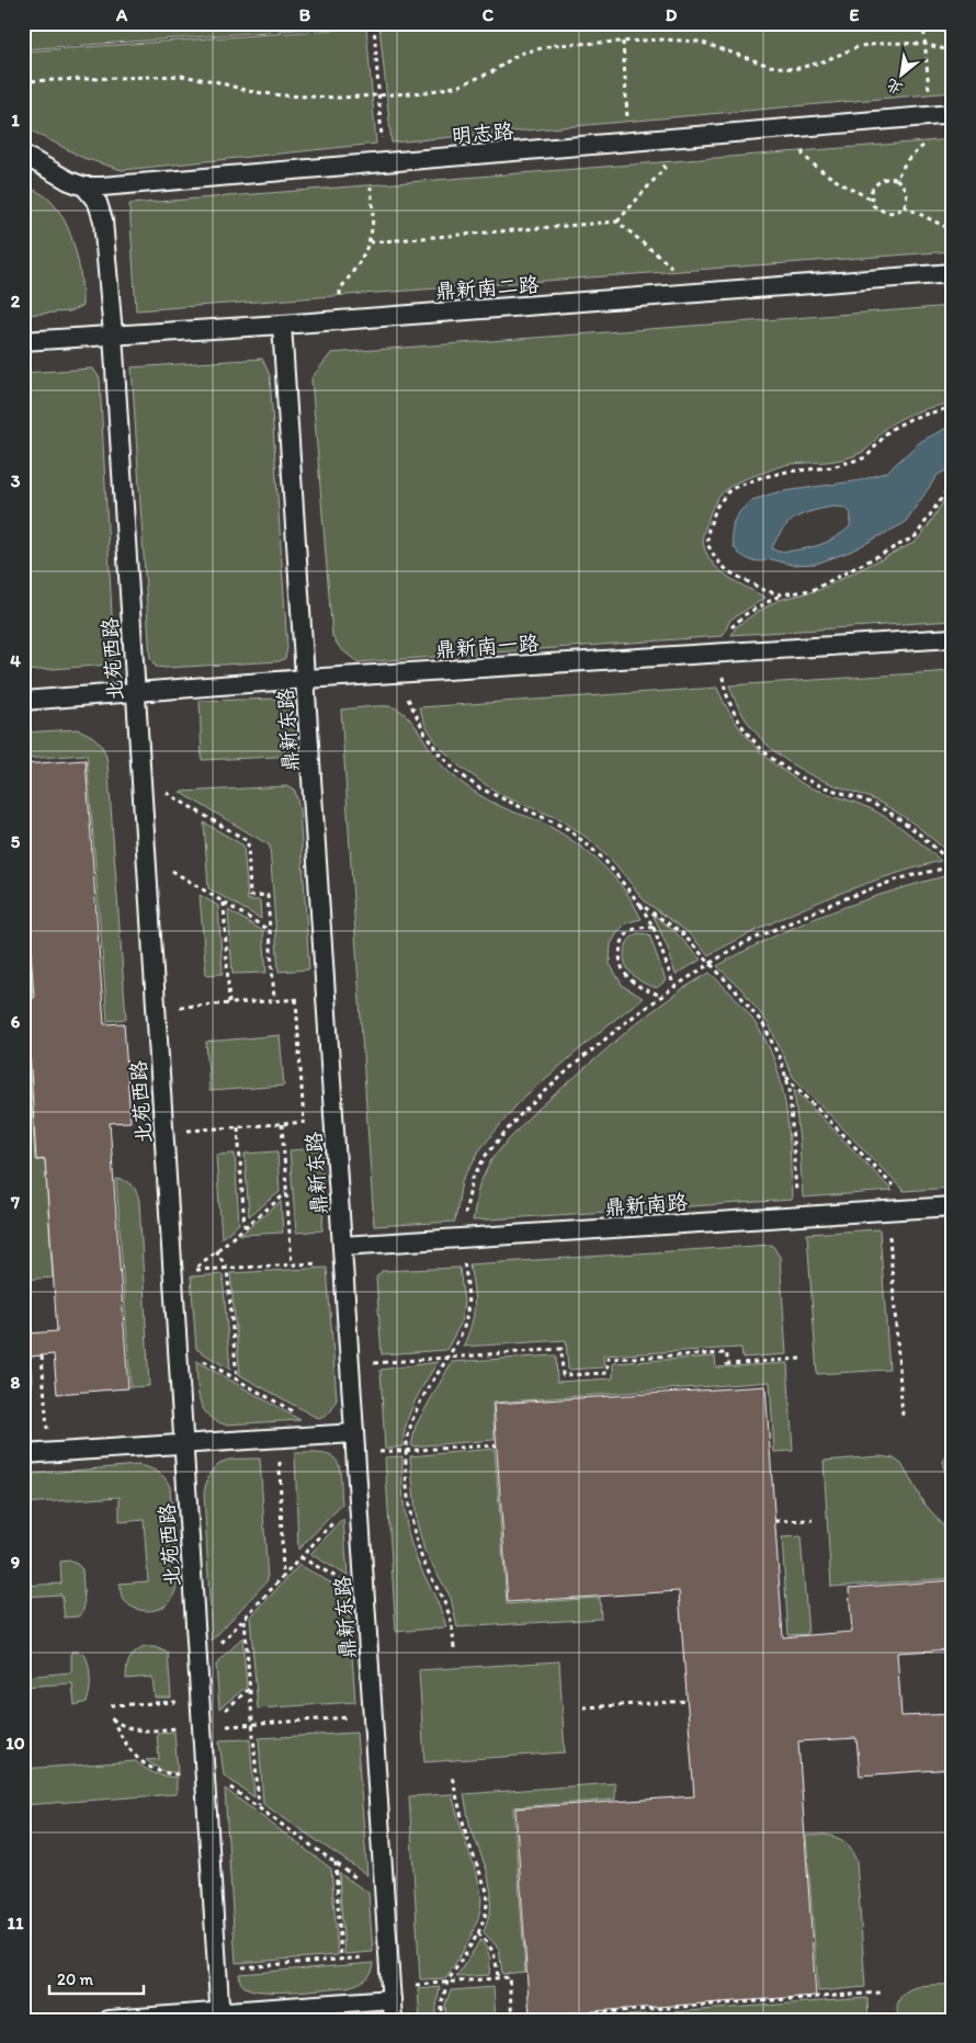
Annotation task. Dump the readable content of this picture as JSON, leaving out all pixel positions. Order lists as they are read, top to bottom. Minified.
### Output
{"streets":{"lane":["明志路","鼎新南二路","鼎新南一路","北苑西路","鼎新东路","鼎新南路"]},"crossings":[["明志路","北苑西路"],["鼎新南二路","北苑西路"],["鼎新南二路","鼎新东路"],["鼎新南一路","北苑西路"],["鼎新南一路","鼎新东路"],["鼎新东路","鼎新南路"]],"scale_bar":"20 m","north":"bottom left","grid":{"columns":["A","B","C","D","E"],"rows":["1","2","3","4","5","6","7","8","9","10","11"]}}
